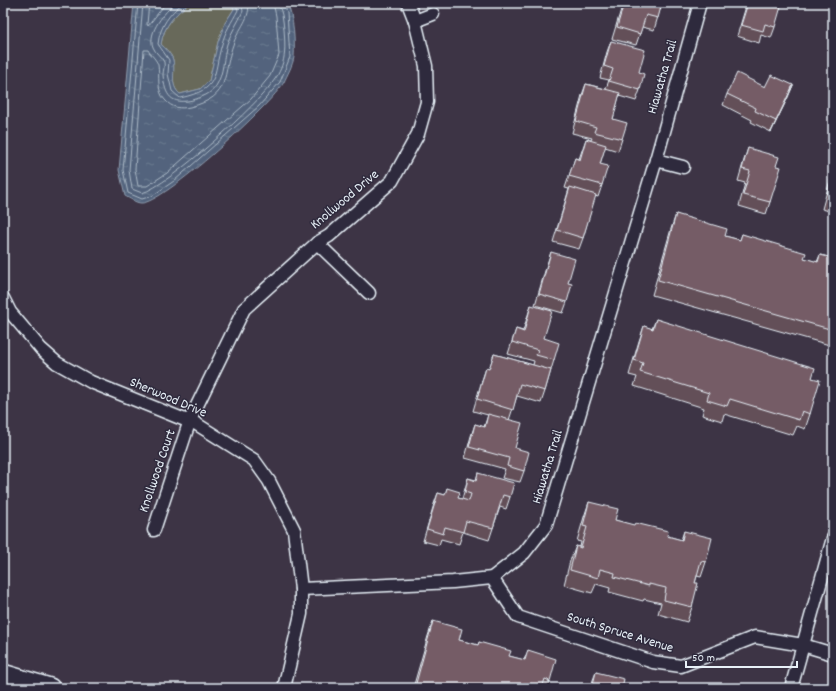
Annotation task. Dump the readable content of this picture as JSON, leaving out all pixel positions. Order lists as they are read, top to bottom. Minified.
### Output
{"streets":{"street":["Hiawatha Trail","Knollwood Drive","Sherwood Drive","Knollwood Court","South Spruce Avenue"]},"crossings":[["Hiawatha Trail","South Spruce Avenue"],["Knollwood Drive","Sherwood Drive"],["Knollwood Drive","Knollwood Court"],["Sherwood Drive","Knollwood Court"]],"scale_bar":"50 m"}
